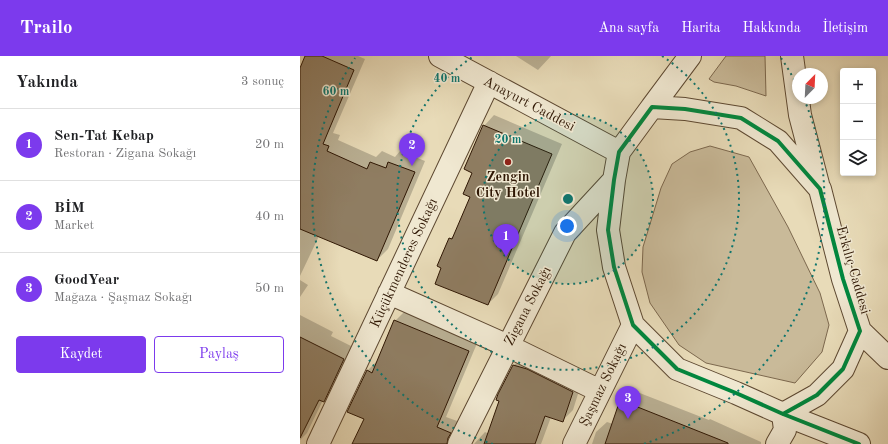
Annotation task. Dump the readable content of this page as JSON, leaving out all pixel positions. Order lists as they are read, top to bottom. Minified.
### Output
{"streets":{"street":["Anayurt Caddesi","Küçükmenderes Sokağı","Erkılıç Caddesi","Zigana Sokağı","Şaşmaz Sokağı"]},"crossings":[["Anayurt Caddesi","Küçükmenderes Sokağı"]],"places":["Zengin City Hotel"],"north":"top right","page":{"header":"Trailo","nav":["Ana sayfa","Harita","Hakkında","İletişim"],"heading":["Yakında","3 sonuç"],"map_buttons":["+","−"],"list":[{"mark":"1","name":"Sen-Tat Kebap","note":"Restoran · Zigana Sokağı","value":"20 m"},{"mark":"2","name":"BİM","note":"Market","value":"40 m"},{"mark":"3","name":"GoodYear","note":"Mağaza · Şaşmaz Sokağı","value":"50 m"}],"pins":["2","1","3"],"buttons":["Kaydet","Paylaş"]},"rings":["40 m","60 m","20 m"]}
